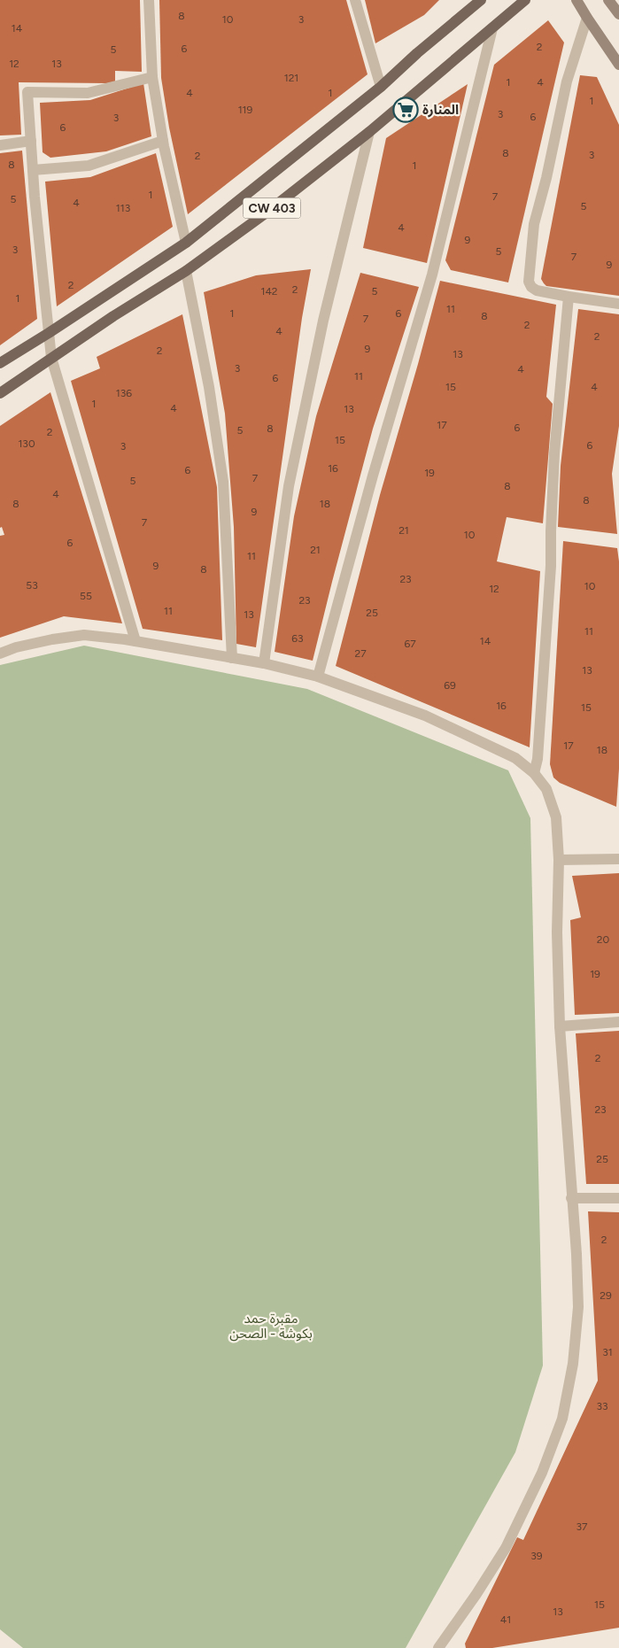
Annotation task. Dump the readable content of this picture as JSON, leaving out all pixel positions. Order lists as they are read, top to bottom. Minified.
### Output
{"streets":{"main road":["CW 403"]},"parks":["مقبرة حمد بكوشة - الصحن"],"places":{"supermarket":["المنارة"]},"house_numbers":["8","10","3","14","2","6","5","12","13","121","1","4","4","1","1","119","3","6","3","6","8","3","2","8","1","1","7","5","4","5","113","4","9","3","5","7","9","2","2","142","5","1","11","1","6","8","7","2","4","2","9","2","13","3","4","11","6","15","4","136","1","4","13","17","6","8","5","2","15","130","6","3","16","6","19","7","5","8","4","8","8","18","9","7","21","10","6","21","11","9","8","23","53","10","12","55","23","11","25","13","11","63","14","67","27","13","69","16","15","17","18","20","19","2","23","25","2","29","31","33","37","39","15","13","41"]}
